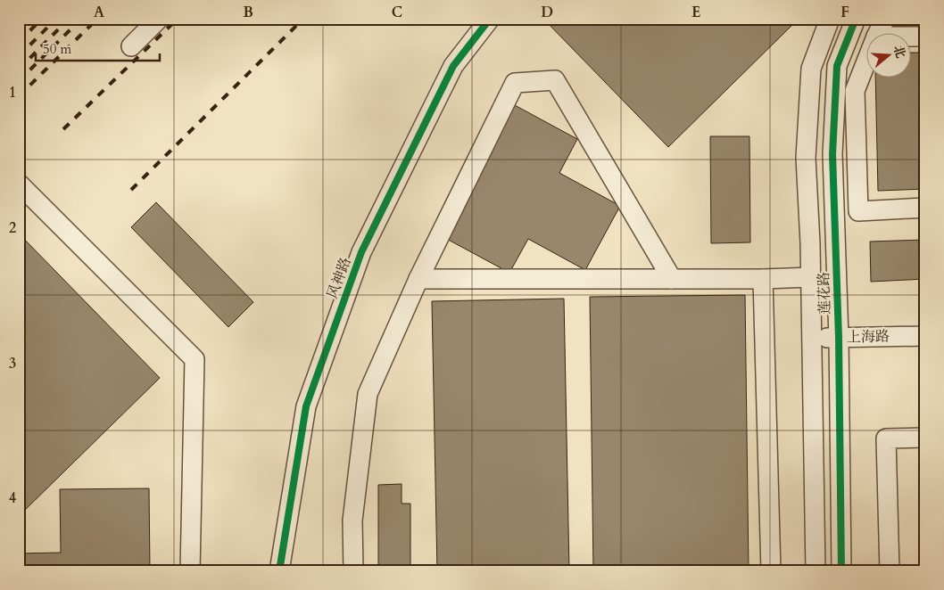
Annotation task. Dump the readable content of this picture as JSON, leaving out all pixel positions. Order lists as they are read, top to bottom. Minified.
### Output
{"streets":{"street":["风神路","莲花路","上海路"]},"crossings":[["莲花路","上海路"]],"scale_bar":"50 m","north":"right","grid":{"columns":["A","B","C","D","E","F"],"rows":["1","2","3","4"]}}
